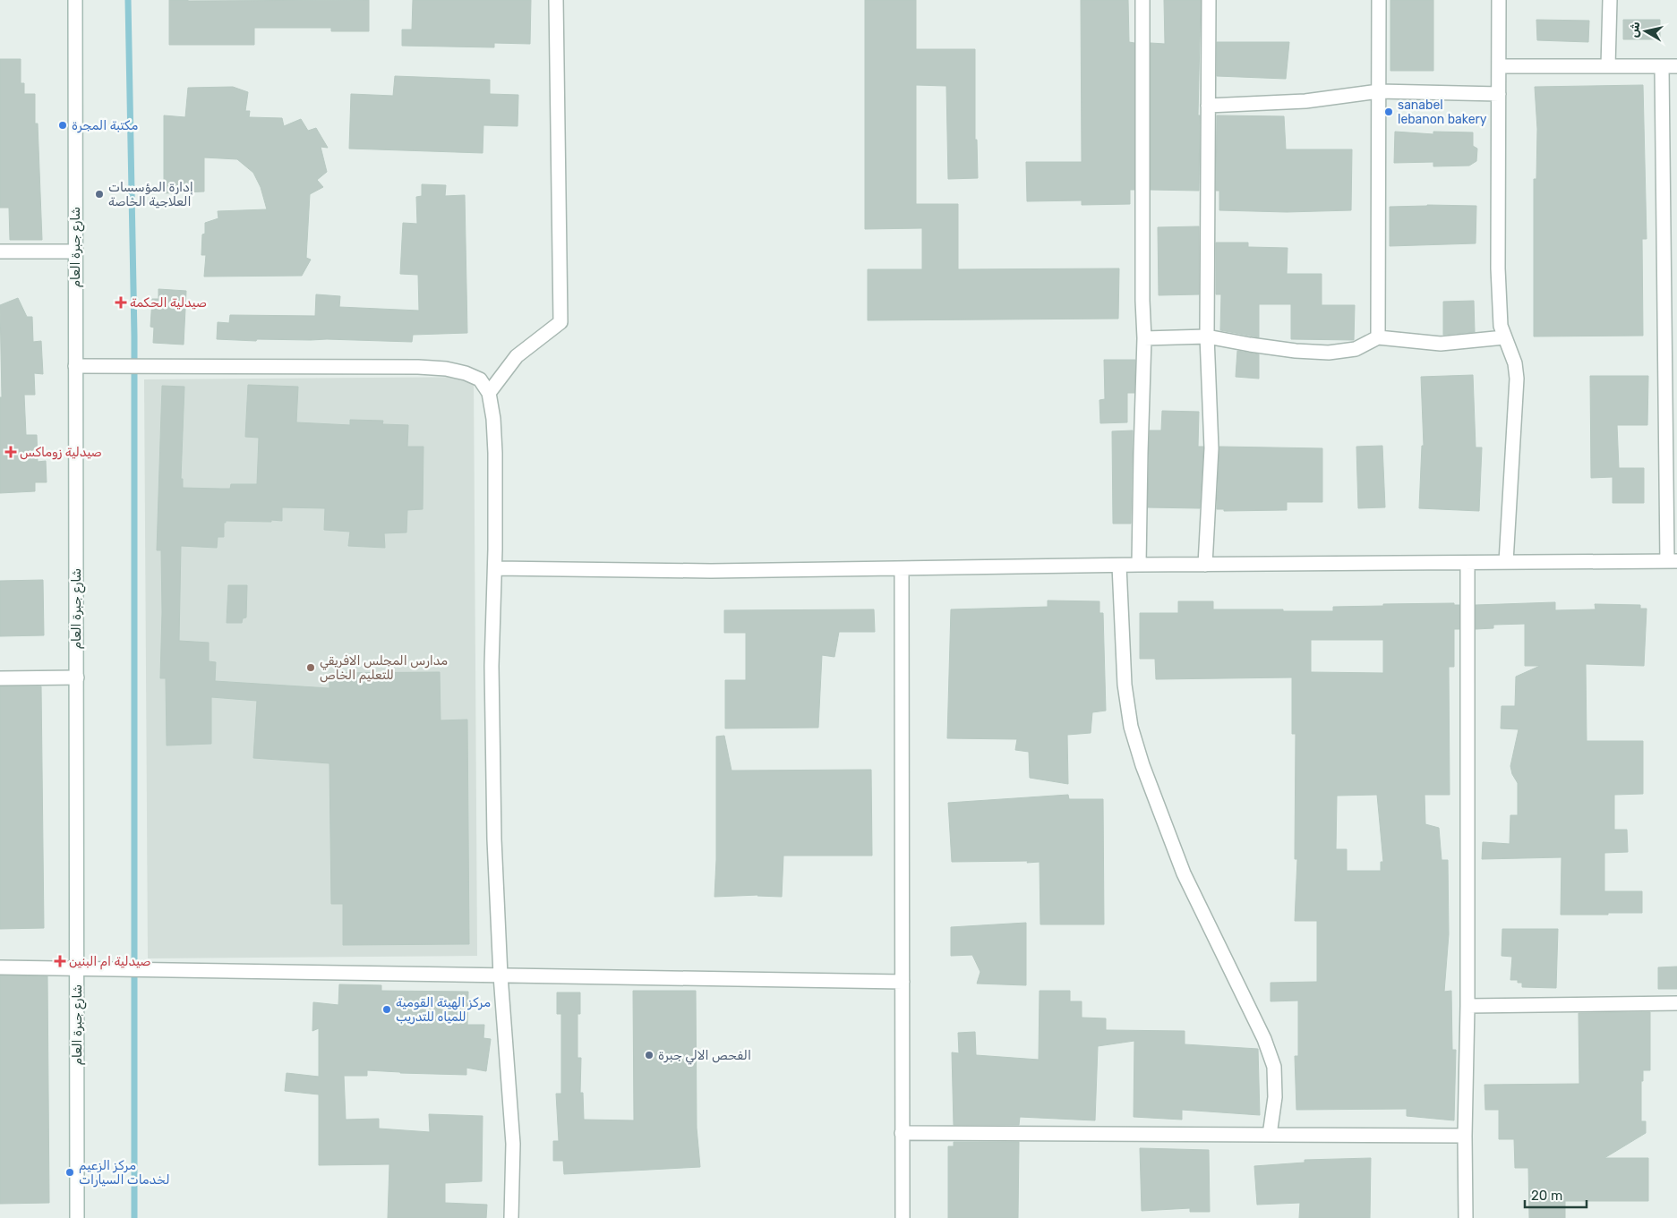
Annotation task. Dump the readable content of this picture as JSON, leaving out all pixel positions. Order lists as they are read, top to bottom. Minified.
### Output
{"streets":{"street":["شارع جبرة العام"]},"places":{"other":["sanabel lebanon bakery","مكتبة المجرة","إدارة المؤسسات العلاجية الخاصة","مدارس المجلس الافريقي للتعليم الخاص","مركز الهيئة القومية للمياه للتدريب","الفحص الالي جبرة","مركز الزعيم لخدمات السيارات"],"health":["صيدلية الحكمة","صيدلية زوماكس","صيدلية ام البنين"]},"scale_bar":"20 m","north":"left"}
